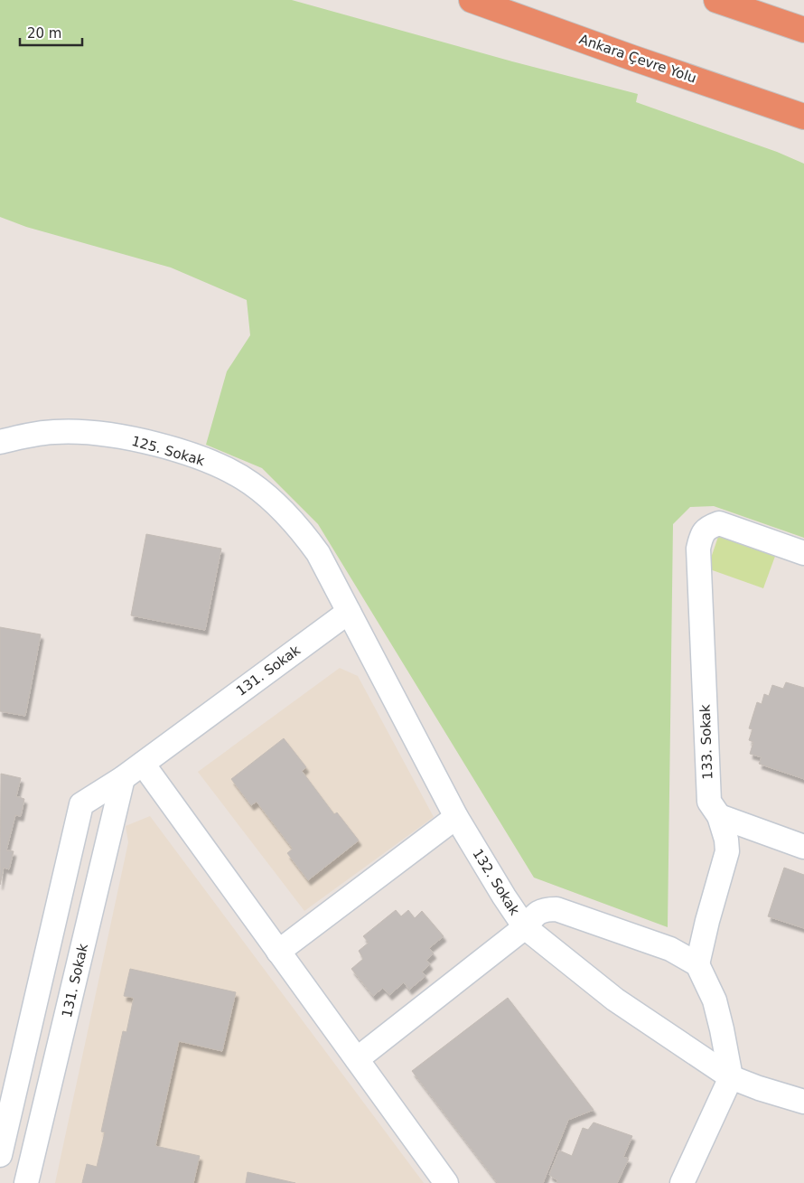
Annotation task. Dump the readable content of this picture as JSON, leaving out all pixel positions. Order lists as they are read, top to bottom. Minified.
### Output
{"streets":{"highway":["Ankara Çevre Yolu"],"street":["125. Sokak","131. Sokak","133. Sokak","132. Sokak"]},"crossings":[["125. Sokak","131. Sokak"],["125. Sokak","132. Sokak"],["131. Sokak","132. Sokak"]],"scale_bar":"20 m"}
